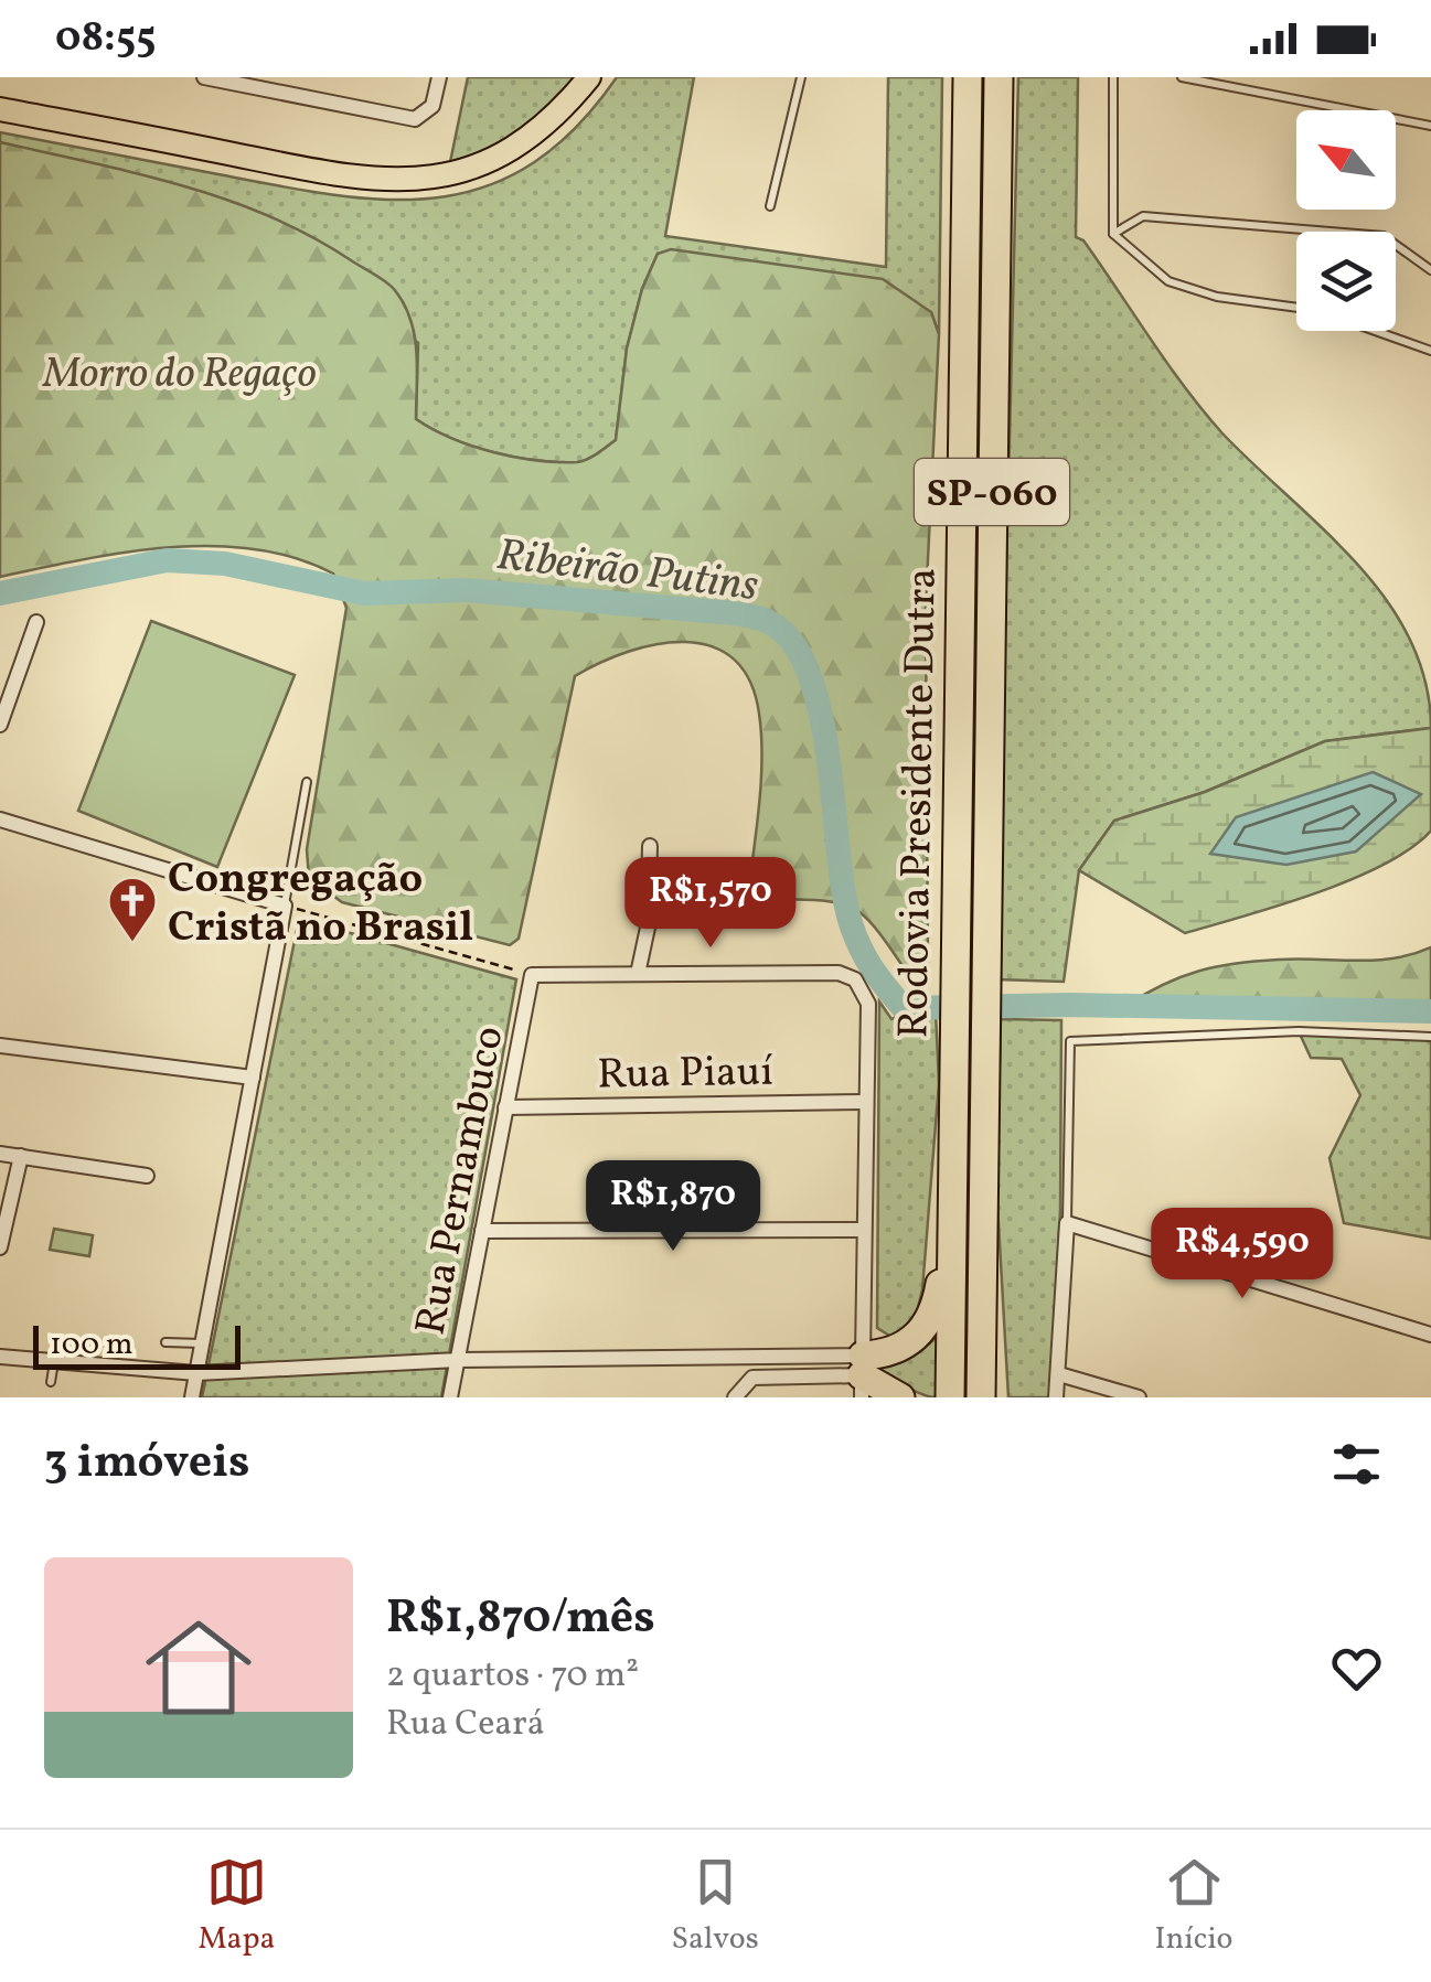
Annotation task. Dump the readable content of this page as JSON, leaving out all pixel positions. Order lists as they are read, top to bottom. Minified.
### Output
{"streets":{"highway":["SP-060","Rodovia Presidente Dutra"],"street":["Rua Piauí","Rua Pernambuco"]},"crossings":[["Rua Piauí","Rua Pernambuco"]],"water":["Ribeirão Putins"],"parks":["Morro do Regaço"],"places":{"church":["Congregação Cristã no Brasil"]},"scale_bar":"100 m","north":"top left","page":{"status":"08:55","price":["R$1,570","R$1,870","R$4,590"],"scale":"100 m","heading":"3 imóveis","list":[{"name":"R$1,870/mês","note":"2 quartos · 70 m² · Rua Ceará"}],"tabs":["Mapa","Salvos","Início"]}}
